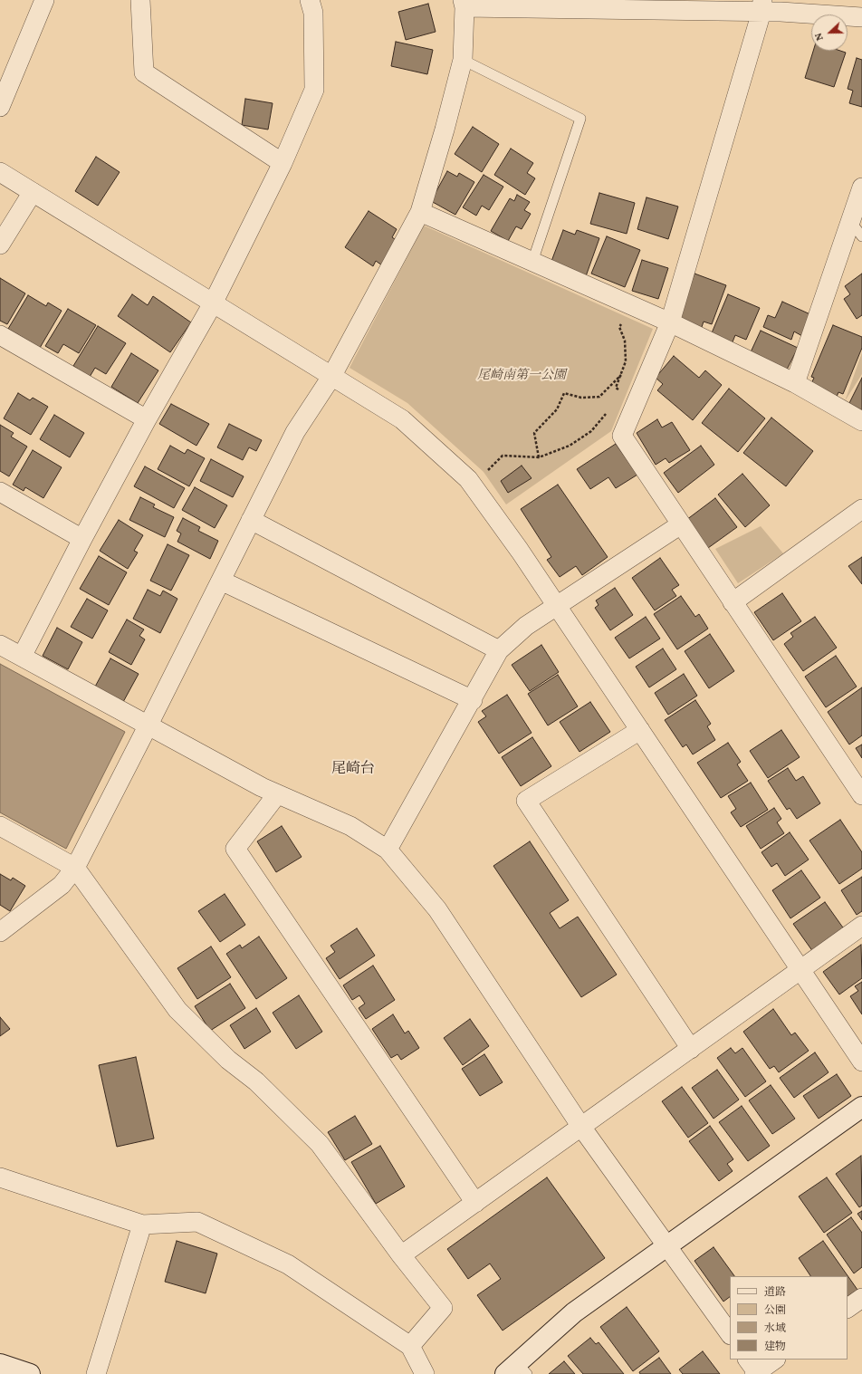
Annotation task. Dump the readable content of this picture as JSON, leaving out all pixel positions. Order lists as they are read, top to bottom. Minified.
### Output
{"districts":["尾崎台"],"parks":["尾崎南第一公園"],"legend":["道路","公園","水域","建物"],"north":"left"}
